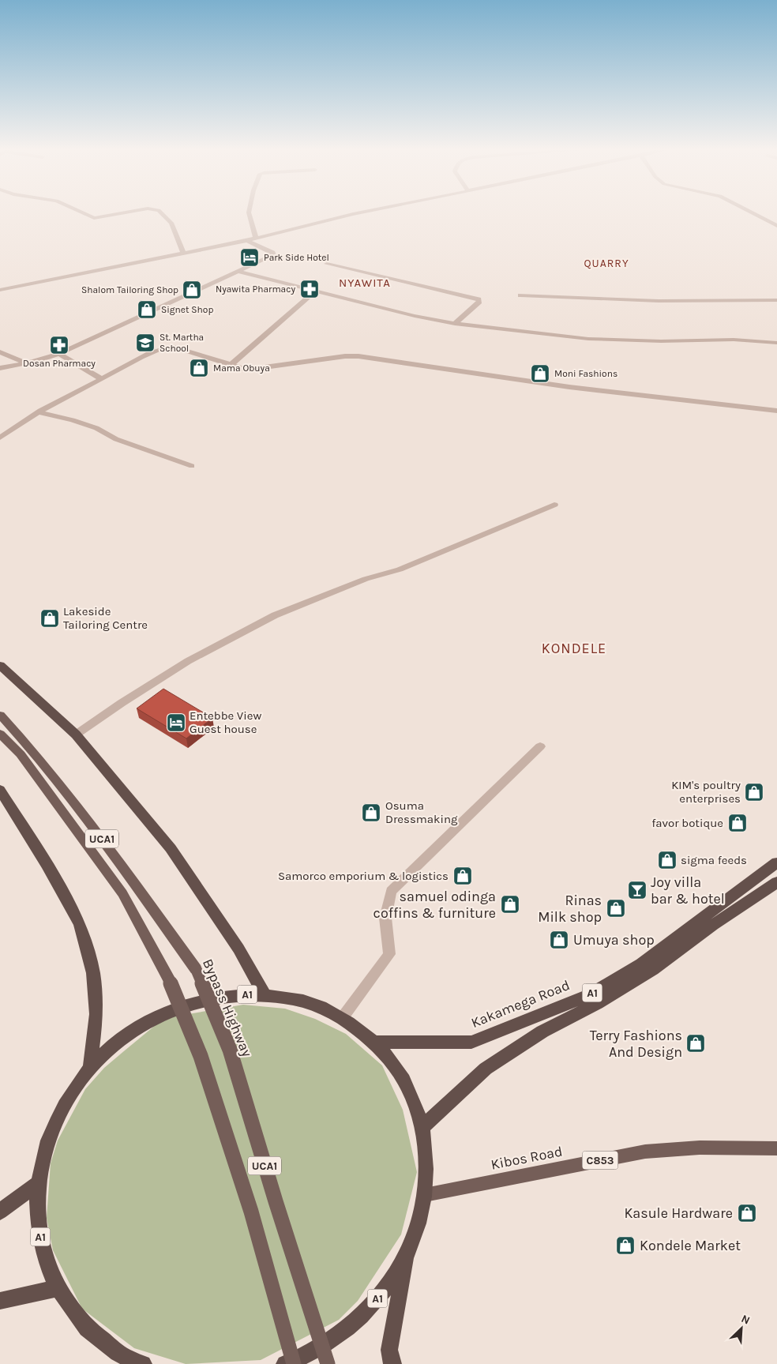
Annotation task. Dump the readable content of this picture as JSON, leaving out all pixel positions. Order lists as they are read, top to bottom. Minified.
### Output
{"streets":{"highway":["A1","Kakamega Road"],"main road":["UCA1","Bypass Highway","Kibos Road","C853"]},"crossings":[["A1","Kakamega Road"],["A1","Kibos Road"]],"districts":["QUARRY","NYAWITA","KONDELE"],"places":{"hotel":["Park Side Hotel","Entebbe View Guest house"],"pharmacy":["Nyawita Pharmacy","Dosan Pharmacy"],"shop":["Shalom Tailoring Shop","Signet Shop","Mama Obuya","Moni Fashions","Lakeside Tailoring Centre","KIM's poultry enterprises","Osuma Dressmaking","favor botique","sigma feeds","Samorco emporium & logistics","samuel odinga coffins & furniture","Rinas Milk shop","Umuya shop","Terry Fashions And Design","Kasule Hardware","Kondele Market"],"school or university":["St. Martha School"],"bar":["Joy villa bar & hotel"]},"north":"top right"}
